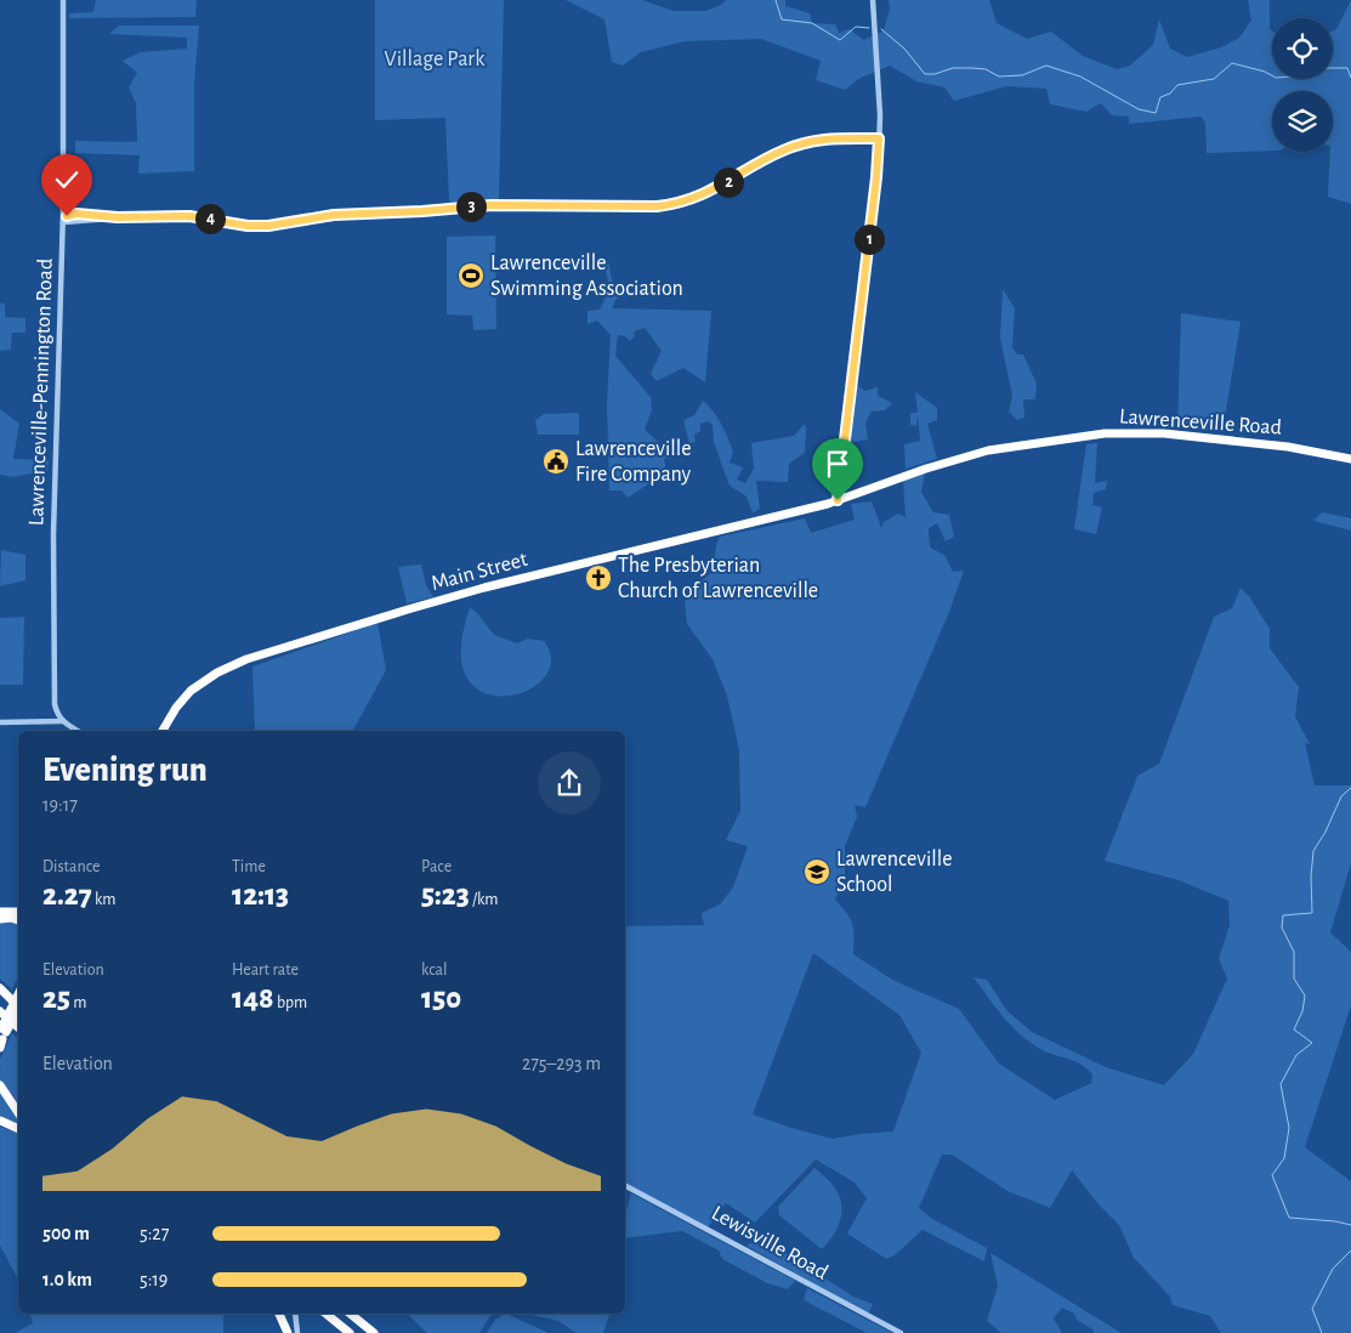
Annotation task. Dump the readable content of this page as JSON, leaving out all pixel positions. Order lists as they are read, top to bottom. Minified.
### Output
{"streets":{"highway":["Lawrenceville Road","Main Street"],"street":["Lawrenceville-Pennington Road","Lewisville Road"]},"crossings":[["Lawrenceville Road","Main Street"]],"parks":["Village Park"],"places":{"sports":["Lawrenceville Swimming Association"],"public building":["Lawrenceville Fire Company"],"church":["The Presbyterian Church of Lawrenceville"],"school or university":["Lawrenceville School"]},"page":{"pins":["2","3","4","1"],"heading":["Evening run","19:17"],"stats":[["Distance","2.27 km"],["Time","12:13"],["Pace","5:23 /km"],["Elevation","25 m"],["Heart rate","148 bpm"],["kcal","150"]],"chart":["Elevation","275–293 m"],"list":[{"name":"500 m","note":"5:27"},{"name":"1.0 km","note":"5:19"}]}}
